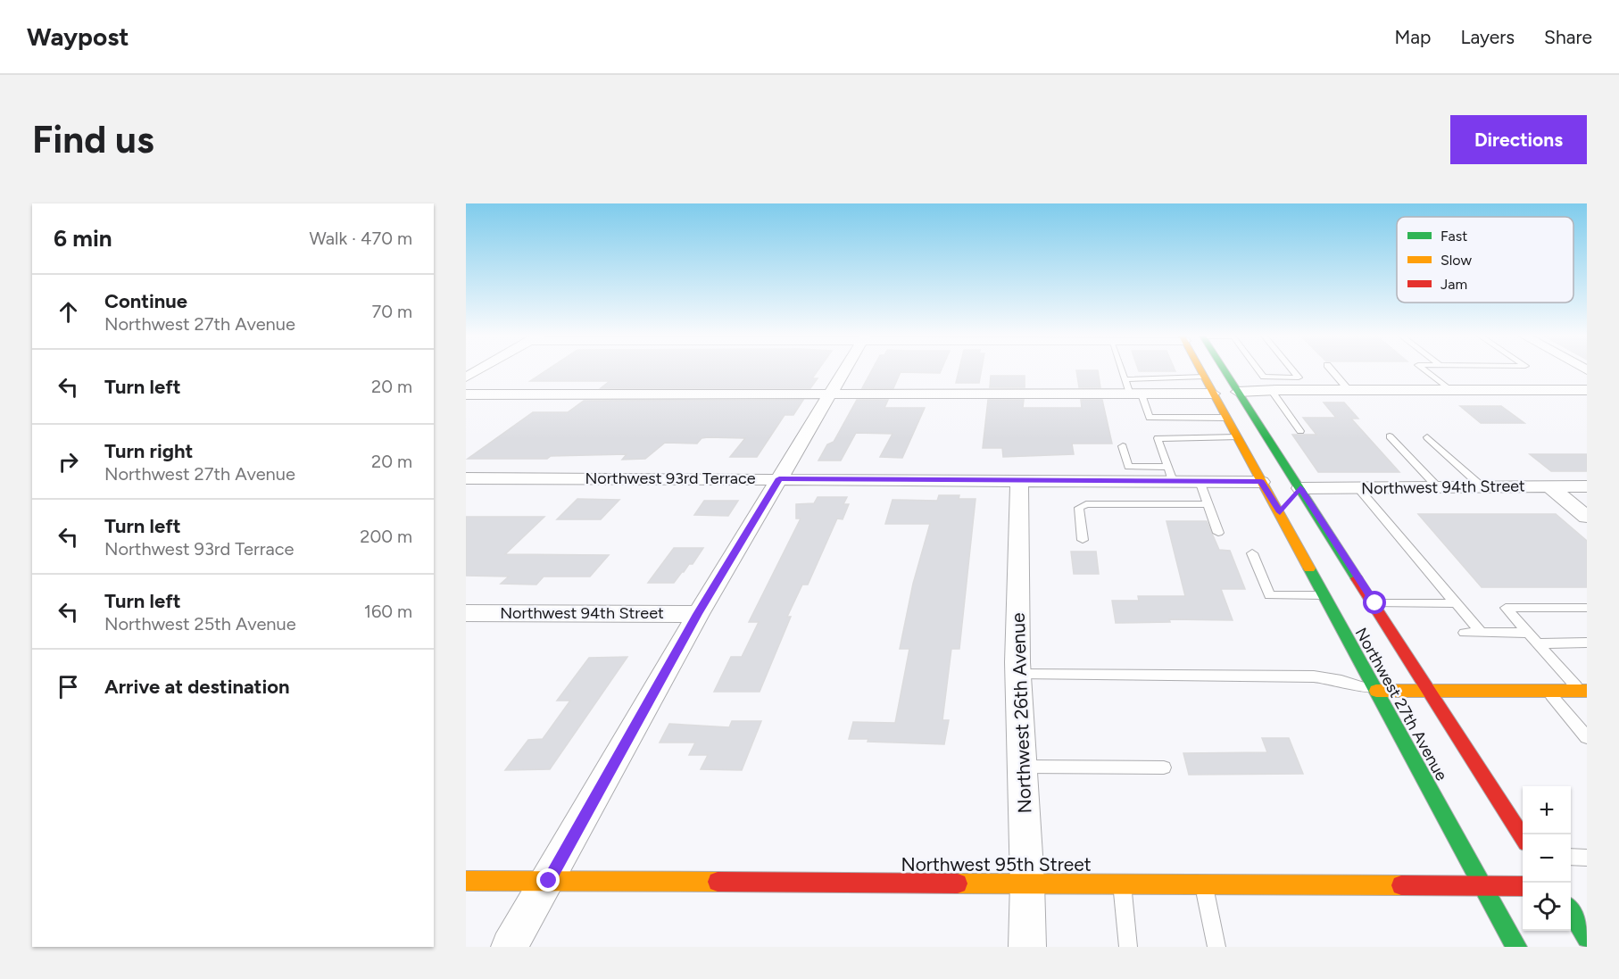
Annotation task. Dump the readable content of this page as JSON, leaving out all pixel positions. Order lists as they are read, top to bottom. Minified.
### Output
{"streets":{"main road":["Northwest 27th Avenue","Northwest 95th Street"],"street":["Northwest 93rd Terrace","Northwest 94th Street","Northwest 26th Avenue"]},"crossings":[["Northwest 93rd Terrace","Northwest 27th Avenue"],["Northwest 93rd Terrace","Northwest 26th Avenue"],["Northwest 94th Street","Northwest 27th Avenue"],["Northwest 27th Avenue","Northwest 95th Street"],["Northwest 26th Avenue","Northwest 95th Street"]],"legend":["Fast","Slow","Jam"],"page":{"header":"Waypost","nav":["Map","Layers","Share"],"buttons":"Directions","title":"Find us","heading":["6 min","Walk · 470 m"],"list":[["Continue","Northwest 27th Avenue","70 m"],["Turn left","20 m"],["Turn right","Northwest 27th Avenue","20 m"],["Turn left","Northwest 93rd Terrace","200 m"],["Turn left","Northwest 25th Avenue","160 m"],"Arrive at destination"],"map_buttons":["+","−"]}}
